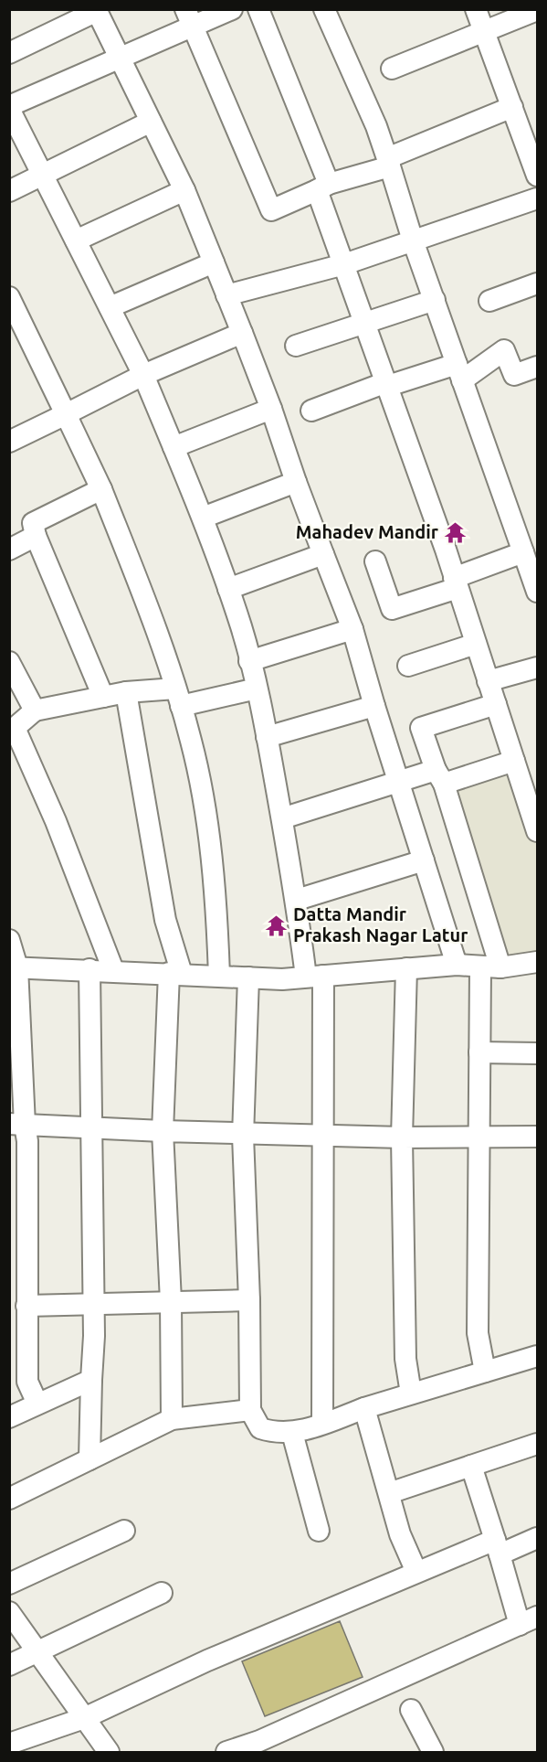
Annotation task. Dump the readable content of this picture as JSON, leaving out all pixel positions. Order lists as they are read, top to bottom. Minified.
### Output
{"places":{"temple":["Mahadev Mandir","Datta Mandir Prakash Nagar Latur"]}}
